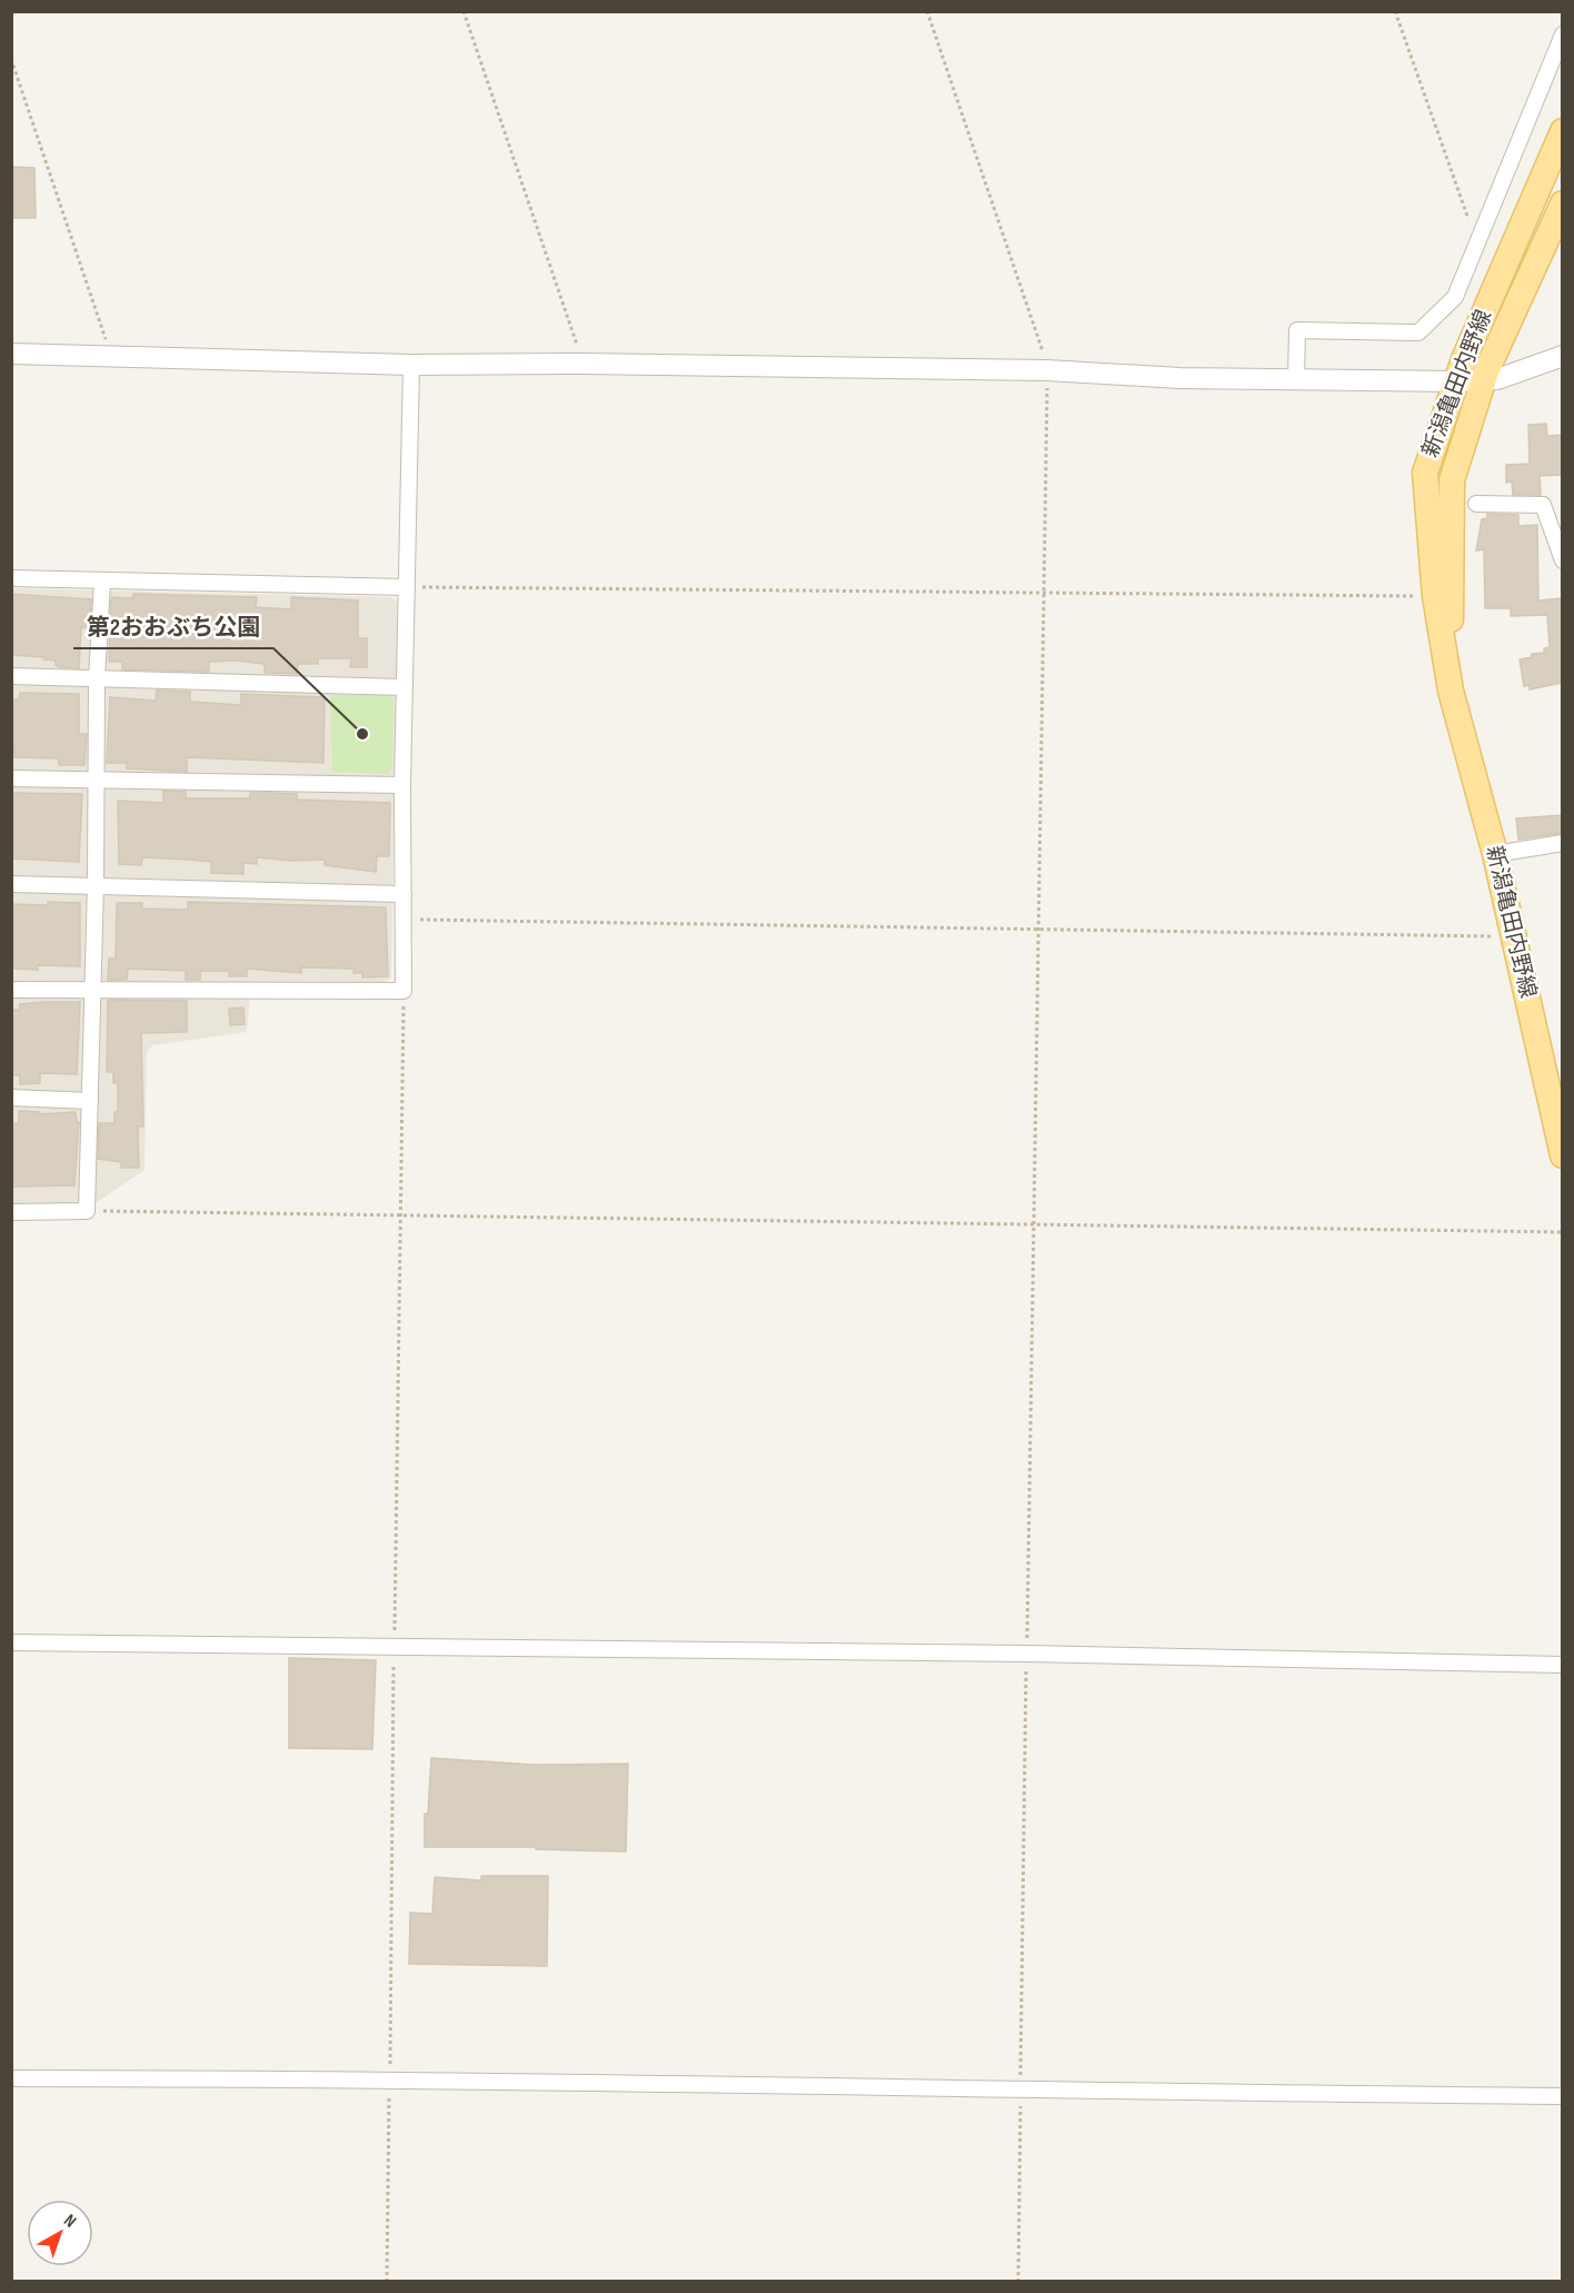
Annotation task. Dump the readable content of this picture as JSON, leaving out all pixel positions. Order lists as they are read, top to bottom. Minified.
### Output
{"streets":{"main road":["新潟亀田内野線"]},"places":["第2おおぶち公園"],"north":"top right"}
